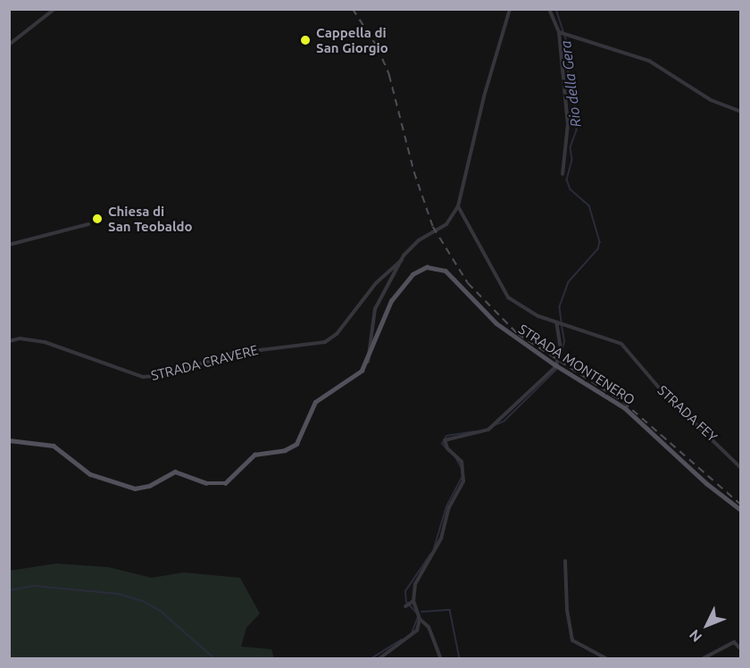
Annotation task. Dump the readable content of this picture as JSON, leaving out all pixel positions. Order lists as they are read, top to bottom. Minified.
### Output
{"streets":{"main road":["STRADA MONTENERO"],"street":["STRADA CRAVERE","STRADA FEY"]},"crossings":[["STRADA CRAVERE","STRADA MONTENERO"],["STRADA CRAVERE","STRADA FEY"]],"water":["Rio della Gera"],"places":["Cappella di San Giorgio","Chiesa di San Teobaldo"],"north":"bottom left"}
